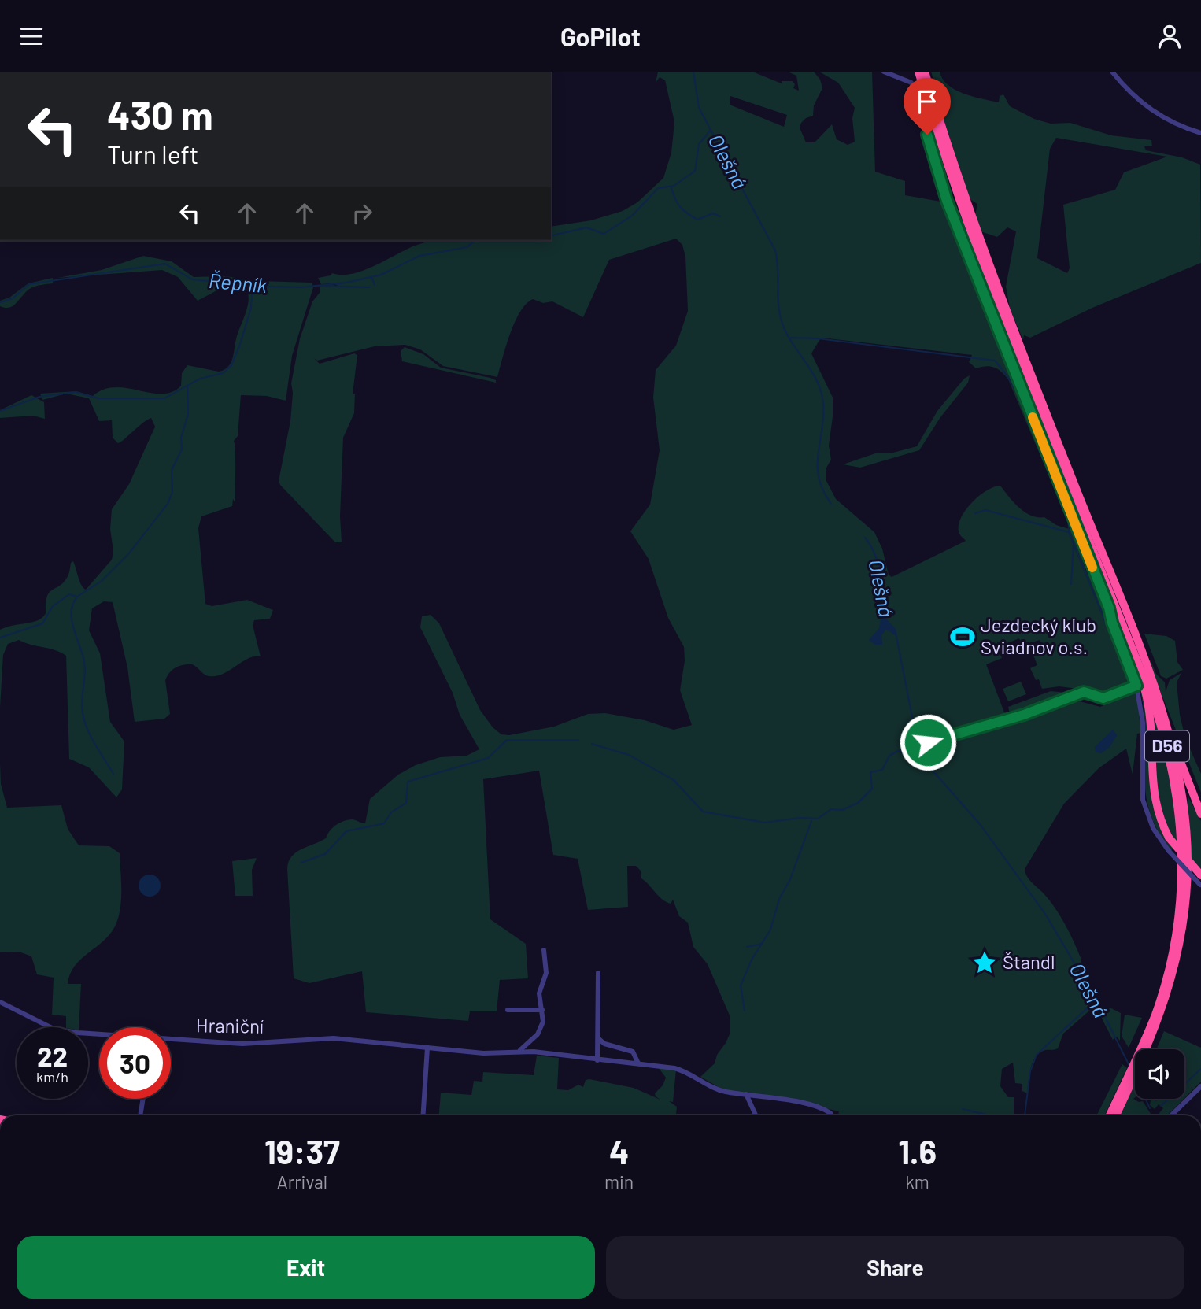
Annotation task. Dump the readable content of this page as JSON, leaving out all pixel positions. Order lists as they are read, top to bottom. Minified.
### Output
{"streets":{"highway":["D56"],"street":["Hraniční"]},"water":["Olešná","Řepník"],"places":{"sports":["Jezdecký klub Sviadnov o.s."],"place":["Štandl"]},"page":{"header":"GoPilot","turn":["430 m","Turn left"],"speed":"22 km/h","limit":"30","eta":["19:37","Arrival","4","min","1.6","km"],"buttons":["Exit","Share"]}}
